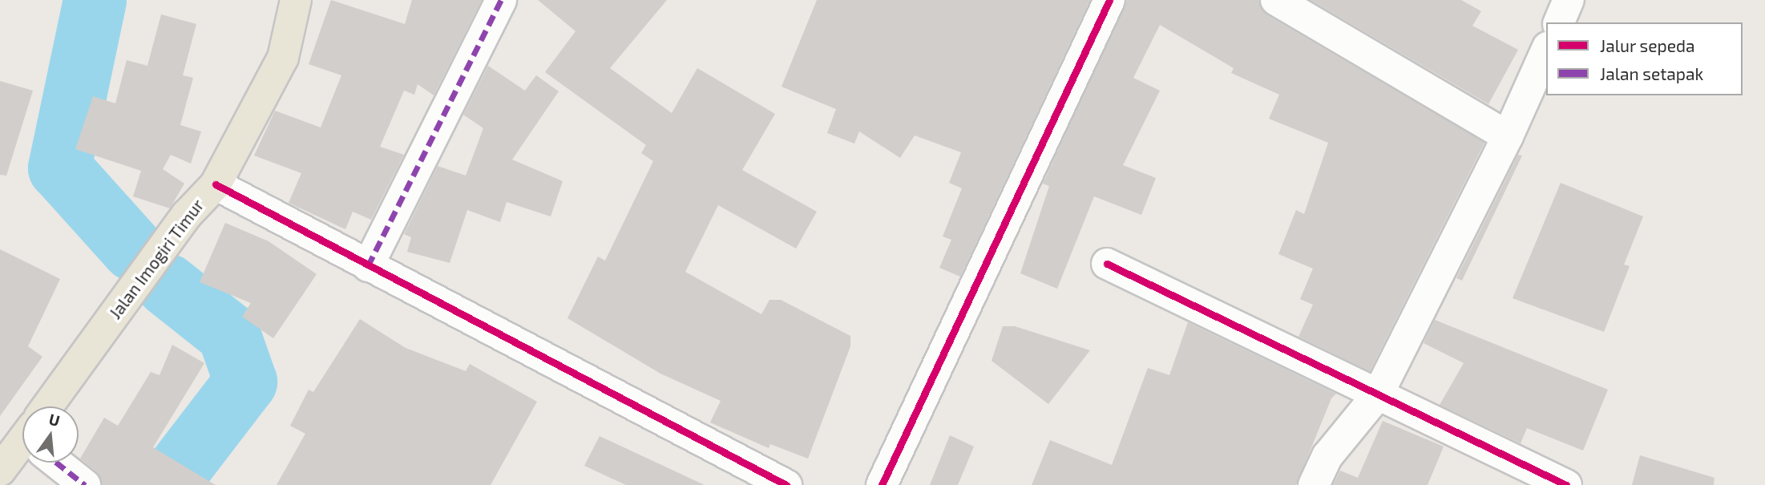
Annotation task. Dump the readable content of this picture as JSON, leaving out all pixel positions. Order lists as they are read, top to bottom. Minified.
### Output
{"streets":{"main road":["Jalan Imogiri Timur"]},"legend":["Jalur sepeda","Jalan setapak"],"north":"top"}
